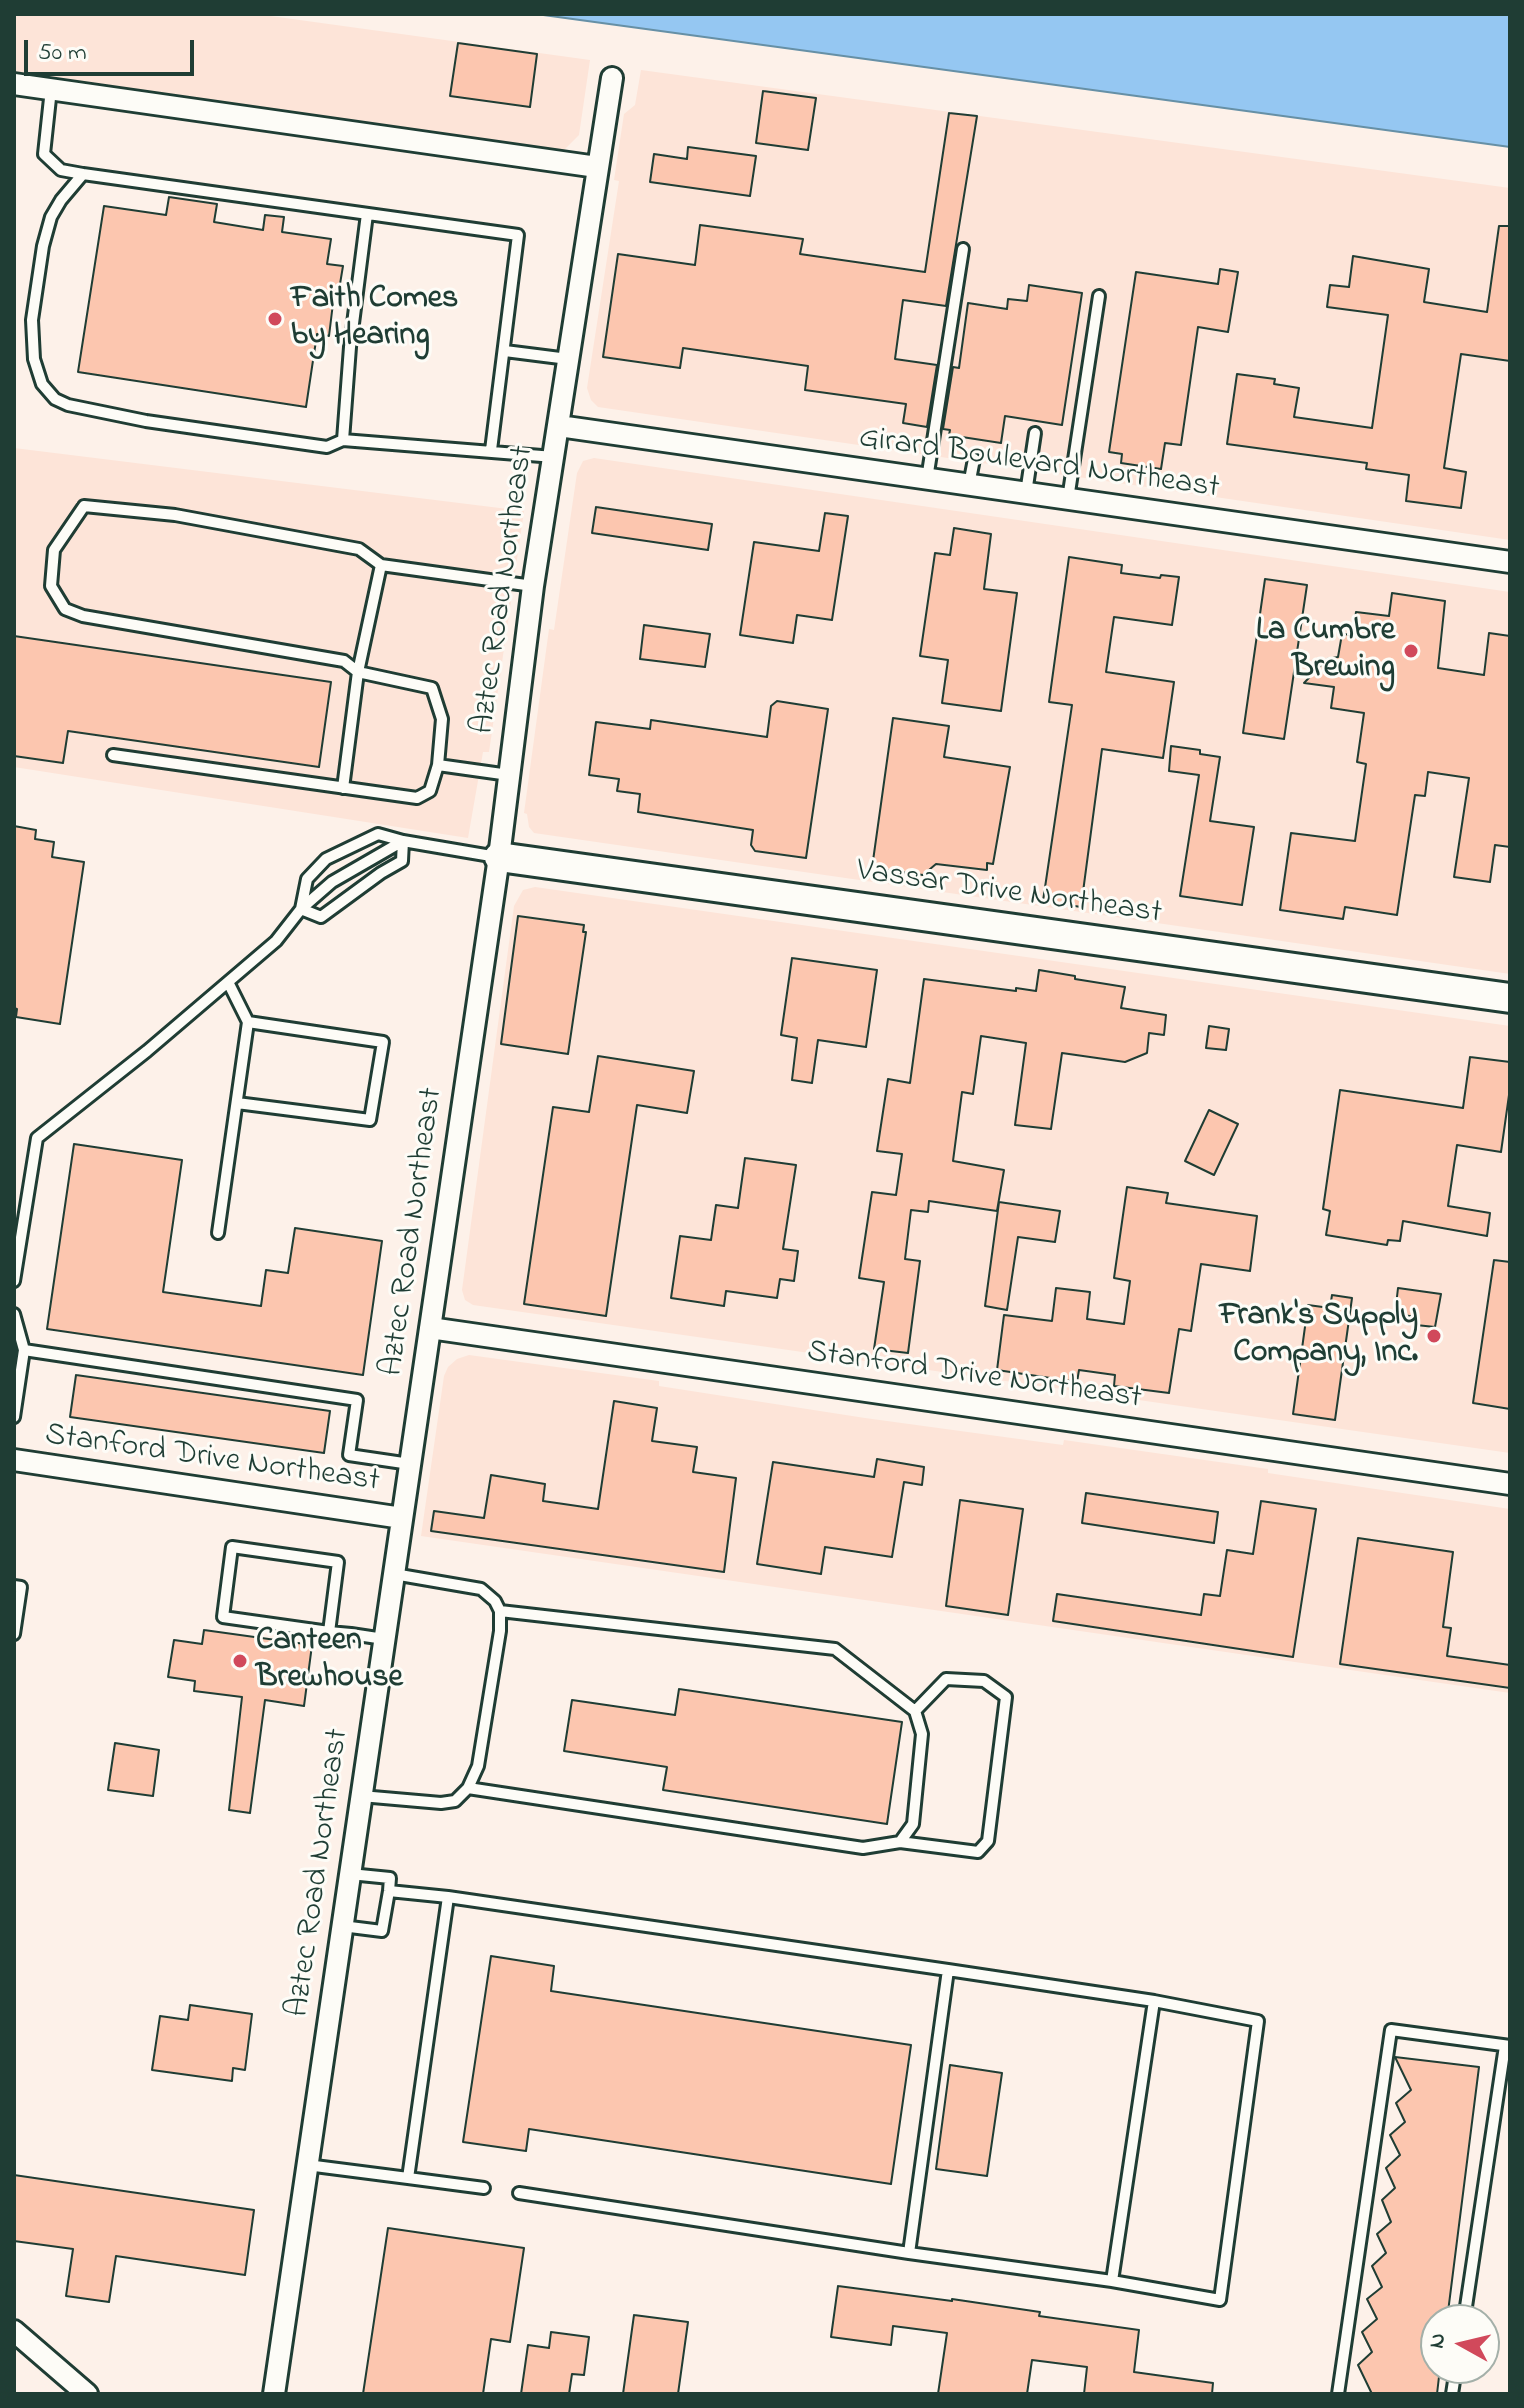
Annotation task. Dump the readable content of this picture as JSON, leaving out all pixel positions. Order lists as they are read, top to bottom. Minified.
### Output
{"streets":{"street":["Girard Boulevard Northeast","Aztec Road Northeast","Vassar Drive Northeast","Stanford Drive Northeast"]},"crossings":[["Girard Boulevard Northeast","Aztec Road Northeast"],["Aztec Road Northeast","Vassar Drive Northeast"],["Aztec Road Northeast","Stanford Drive Northeast"]],"places":["Faith Comes by Hearing","La Cumbre Brewing","Frank's Supply Company, Inc.","Canteen Brewhouse"],"scale_bar":"50 m","north":"left"}
